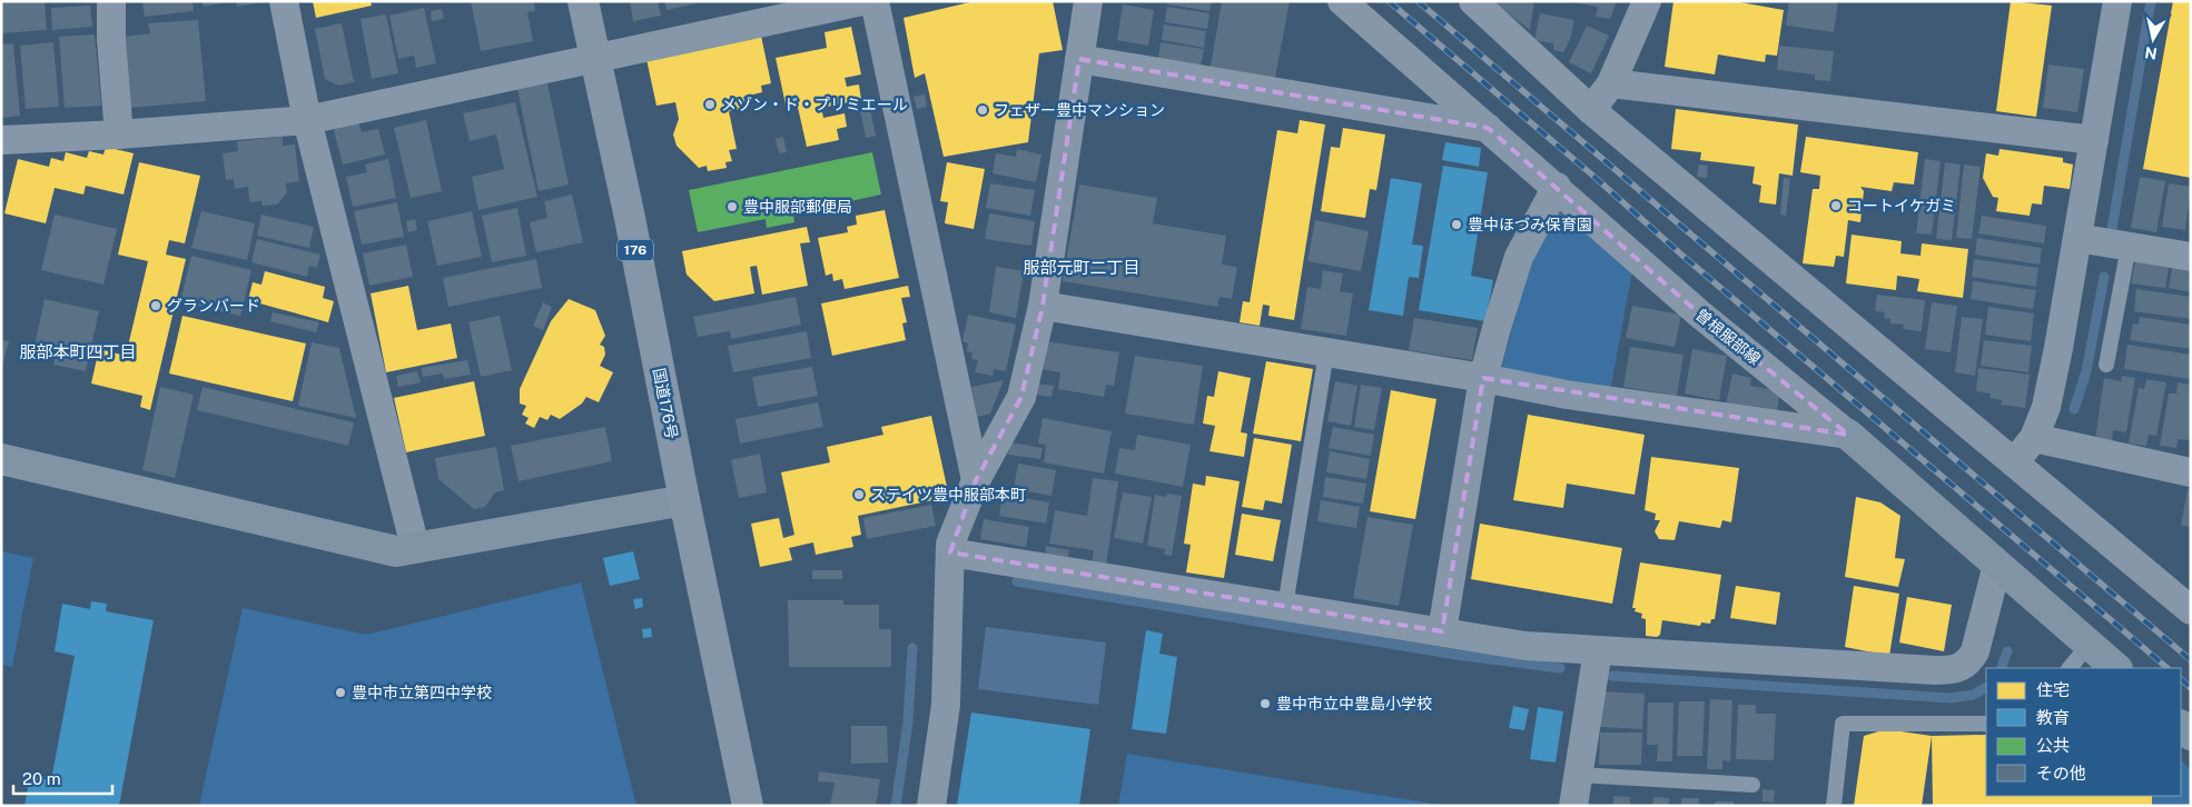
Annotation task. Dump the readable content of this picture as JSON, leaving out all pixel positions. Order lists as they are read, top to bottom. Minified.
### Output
{"streets":{"highway":["176","国道176号"],"street":["曽根服部線"]},"districts":["服部元町二丁目","服部本町四丁目"],"places":["メゾン・ド・プリミエール","フェザー豊中マンション","コートイケガミ","豊中服部郵便局","豊中ほづみ保育園","グランバード","ステイツ豊中服部本町","豊中市立第四中学校","豊中市立中豊島小学校"],"legend":["住宅","教育","公共","その他"],"scale_bar":"20 m","north":"bottom"}
